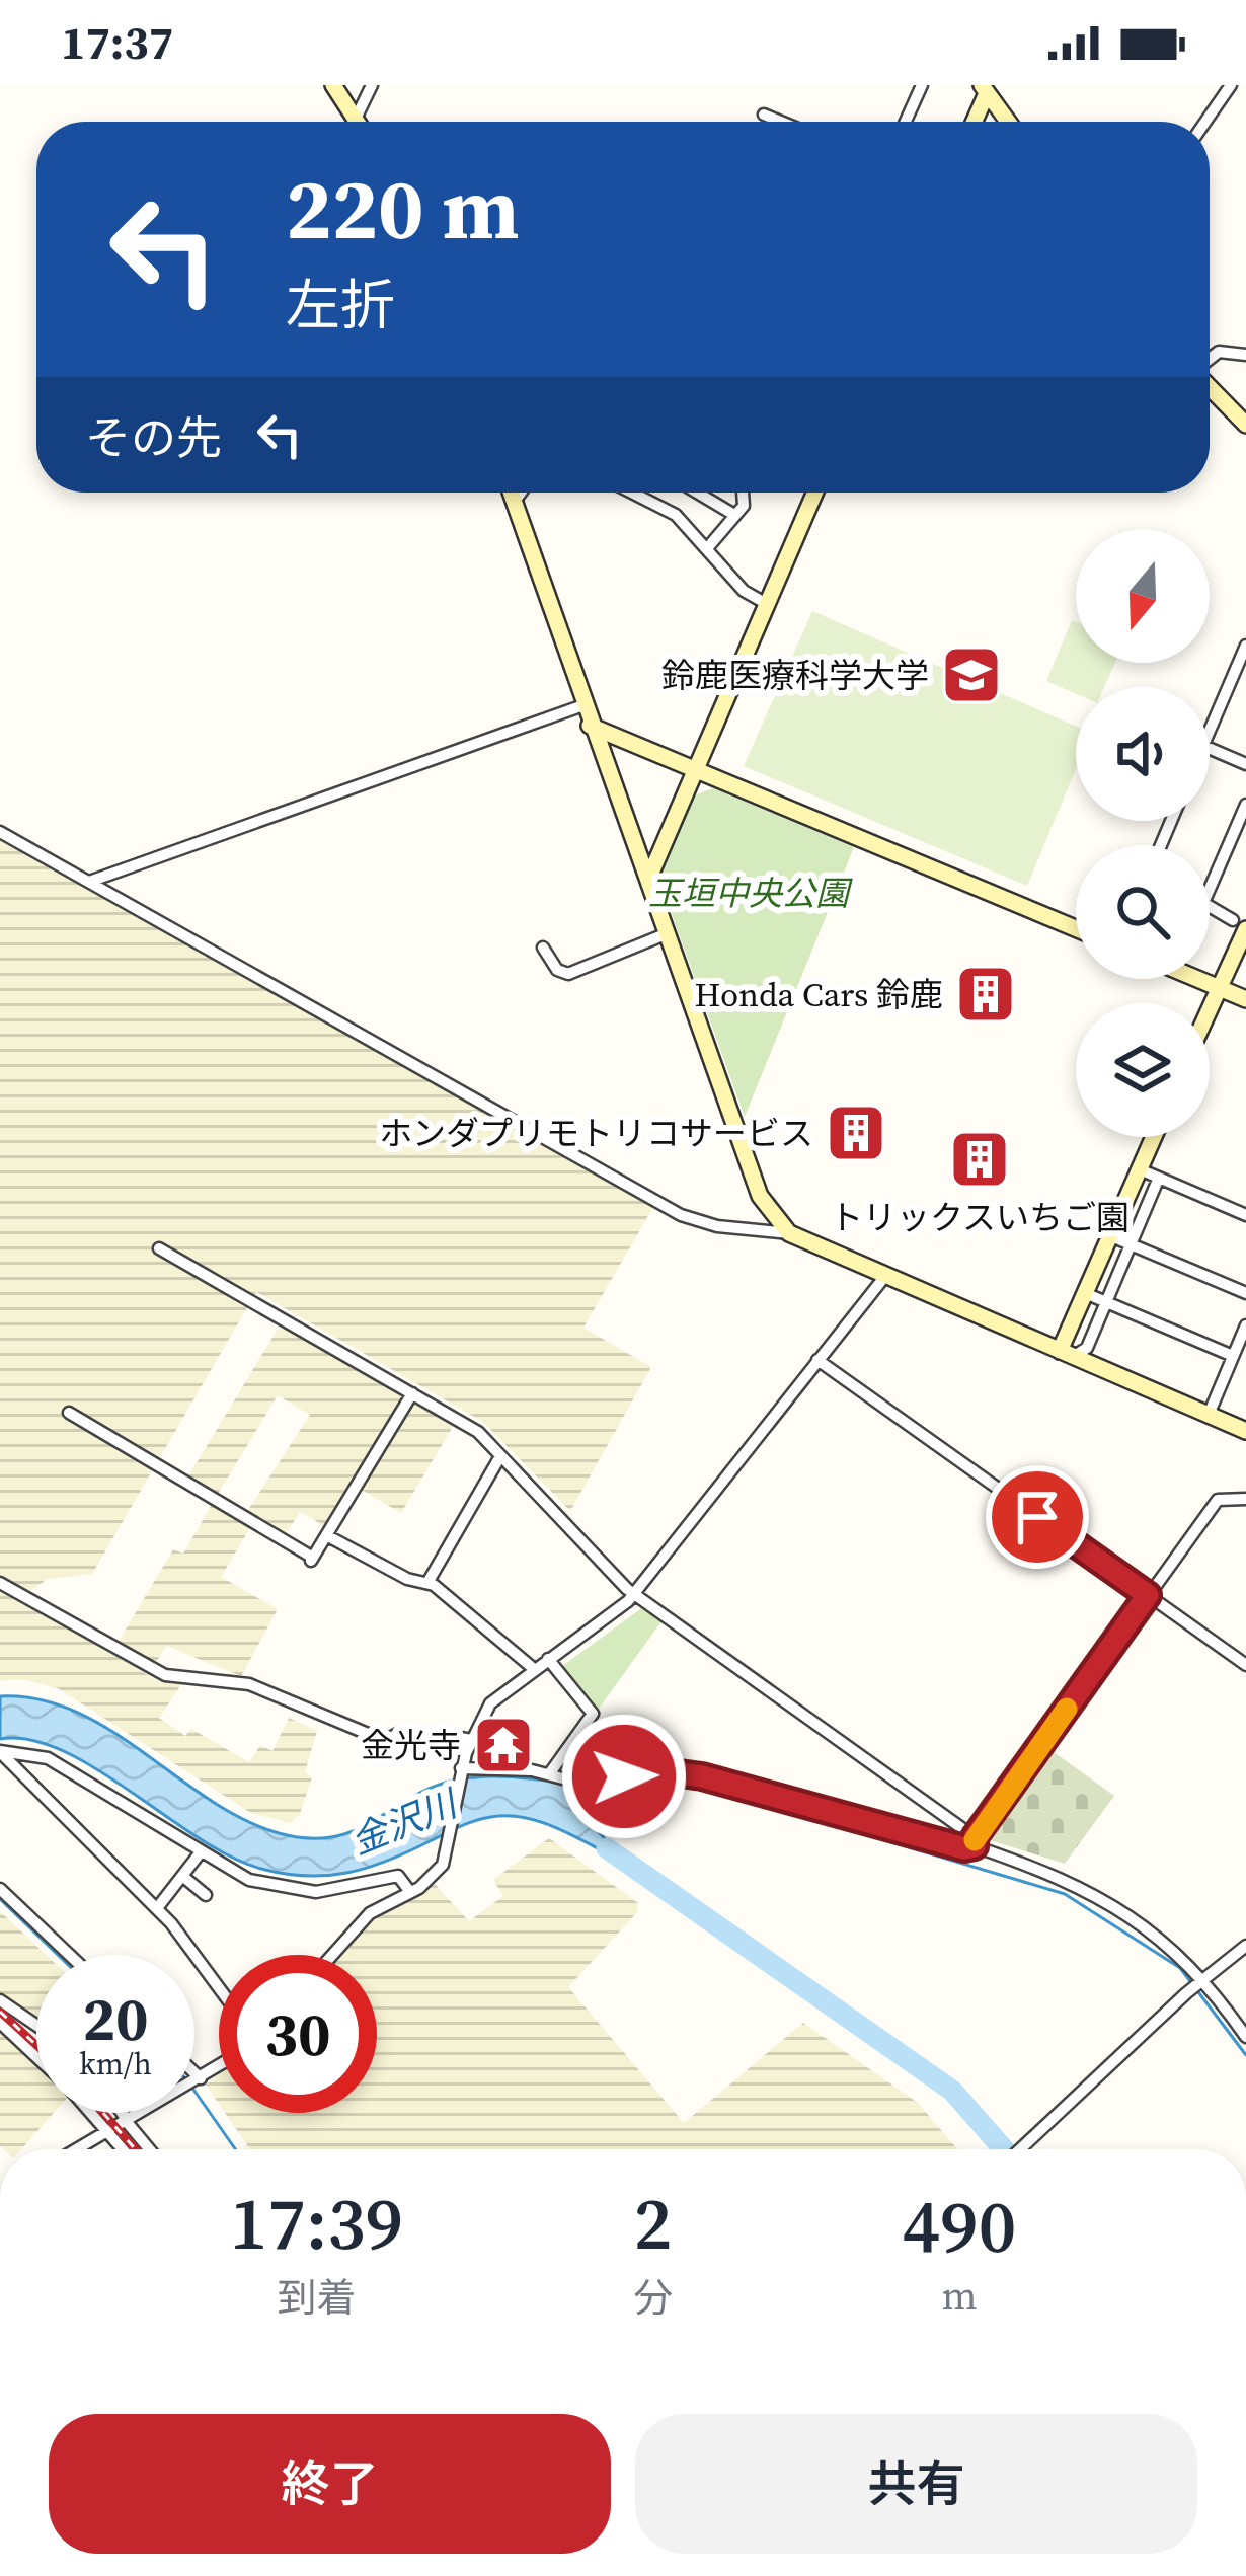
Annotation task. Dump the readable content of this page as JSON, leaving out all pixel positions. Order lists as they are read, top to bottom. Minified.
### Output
{"water":["金沢川"],"parks":["玉垣中央公園"],"places":{"school or university":["鈴鹿医療科学大学"],"building":["Honda Cars 鈴鹿","ホンダプリモトリコサービス","トリックスいちご園"],"temple":["金光寺"]},"north":"bottom","page":{"status":"17:37","turn":["220 m","左折"],"then":"その先","speed":"20 km/h","limit":"30","eta":["17:39","到着","2","分","490","m"],"buttons":["終了","共有"]}}
